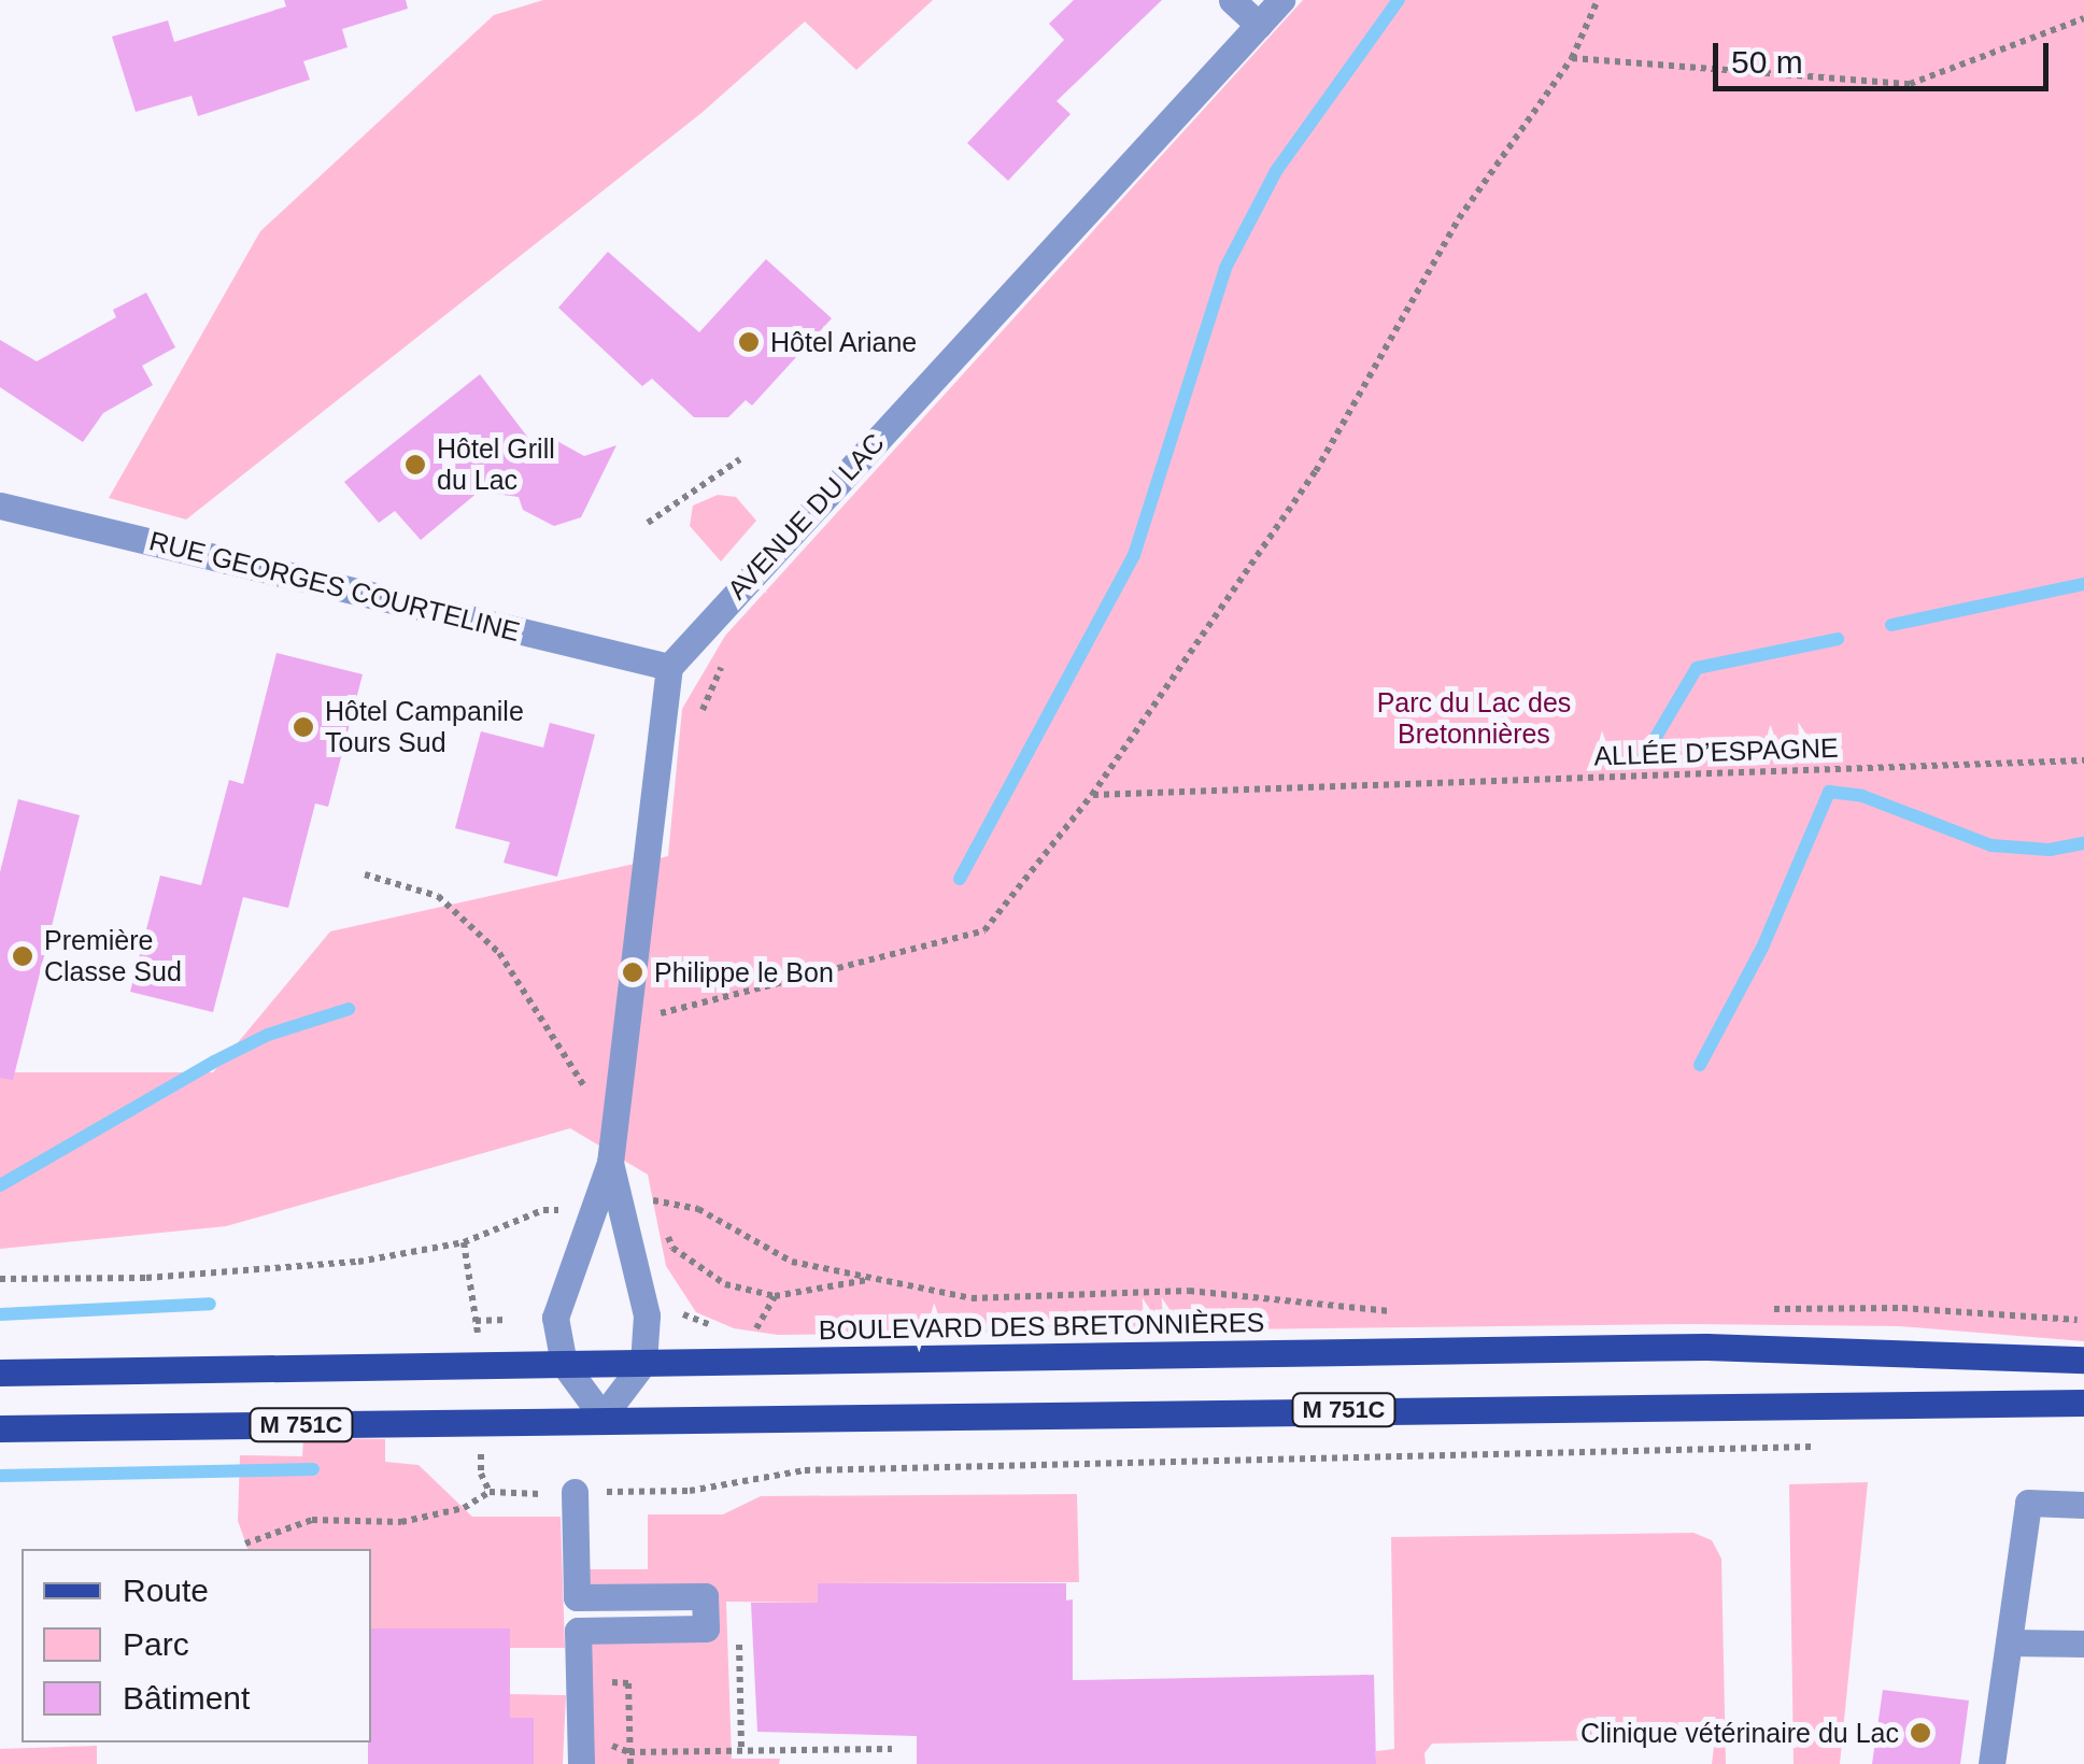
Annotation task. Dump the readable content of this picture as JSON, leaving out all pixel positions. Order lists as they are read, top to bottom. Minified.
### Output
{"streets":{"main road":["BOULEVARD DES BRETONNIÈRES","M 751C"],"street":["AVENUE DU LAC","RUE GEORGES COURTELINE"],"path":["ALLÉE D’ESPAGNE"]},"crossings":[["AVENUE DU LAC","RUE GEORGES COURTELINE"]],"parks":["Parc du Lac des Bretonnières"],"places":["Hôtel Ariane","Hôtel Grill du Lac","Hôtel Campanile Tours Sud","Première Classe Sud","Philippe le Bon","Clinique vétérinaire du Lac"],"legend":["Route","Parc","Bâtiment"],"scale_bar":"50 m"}
